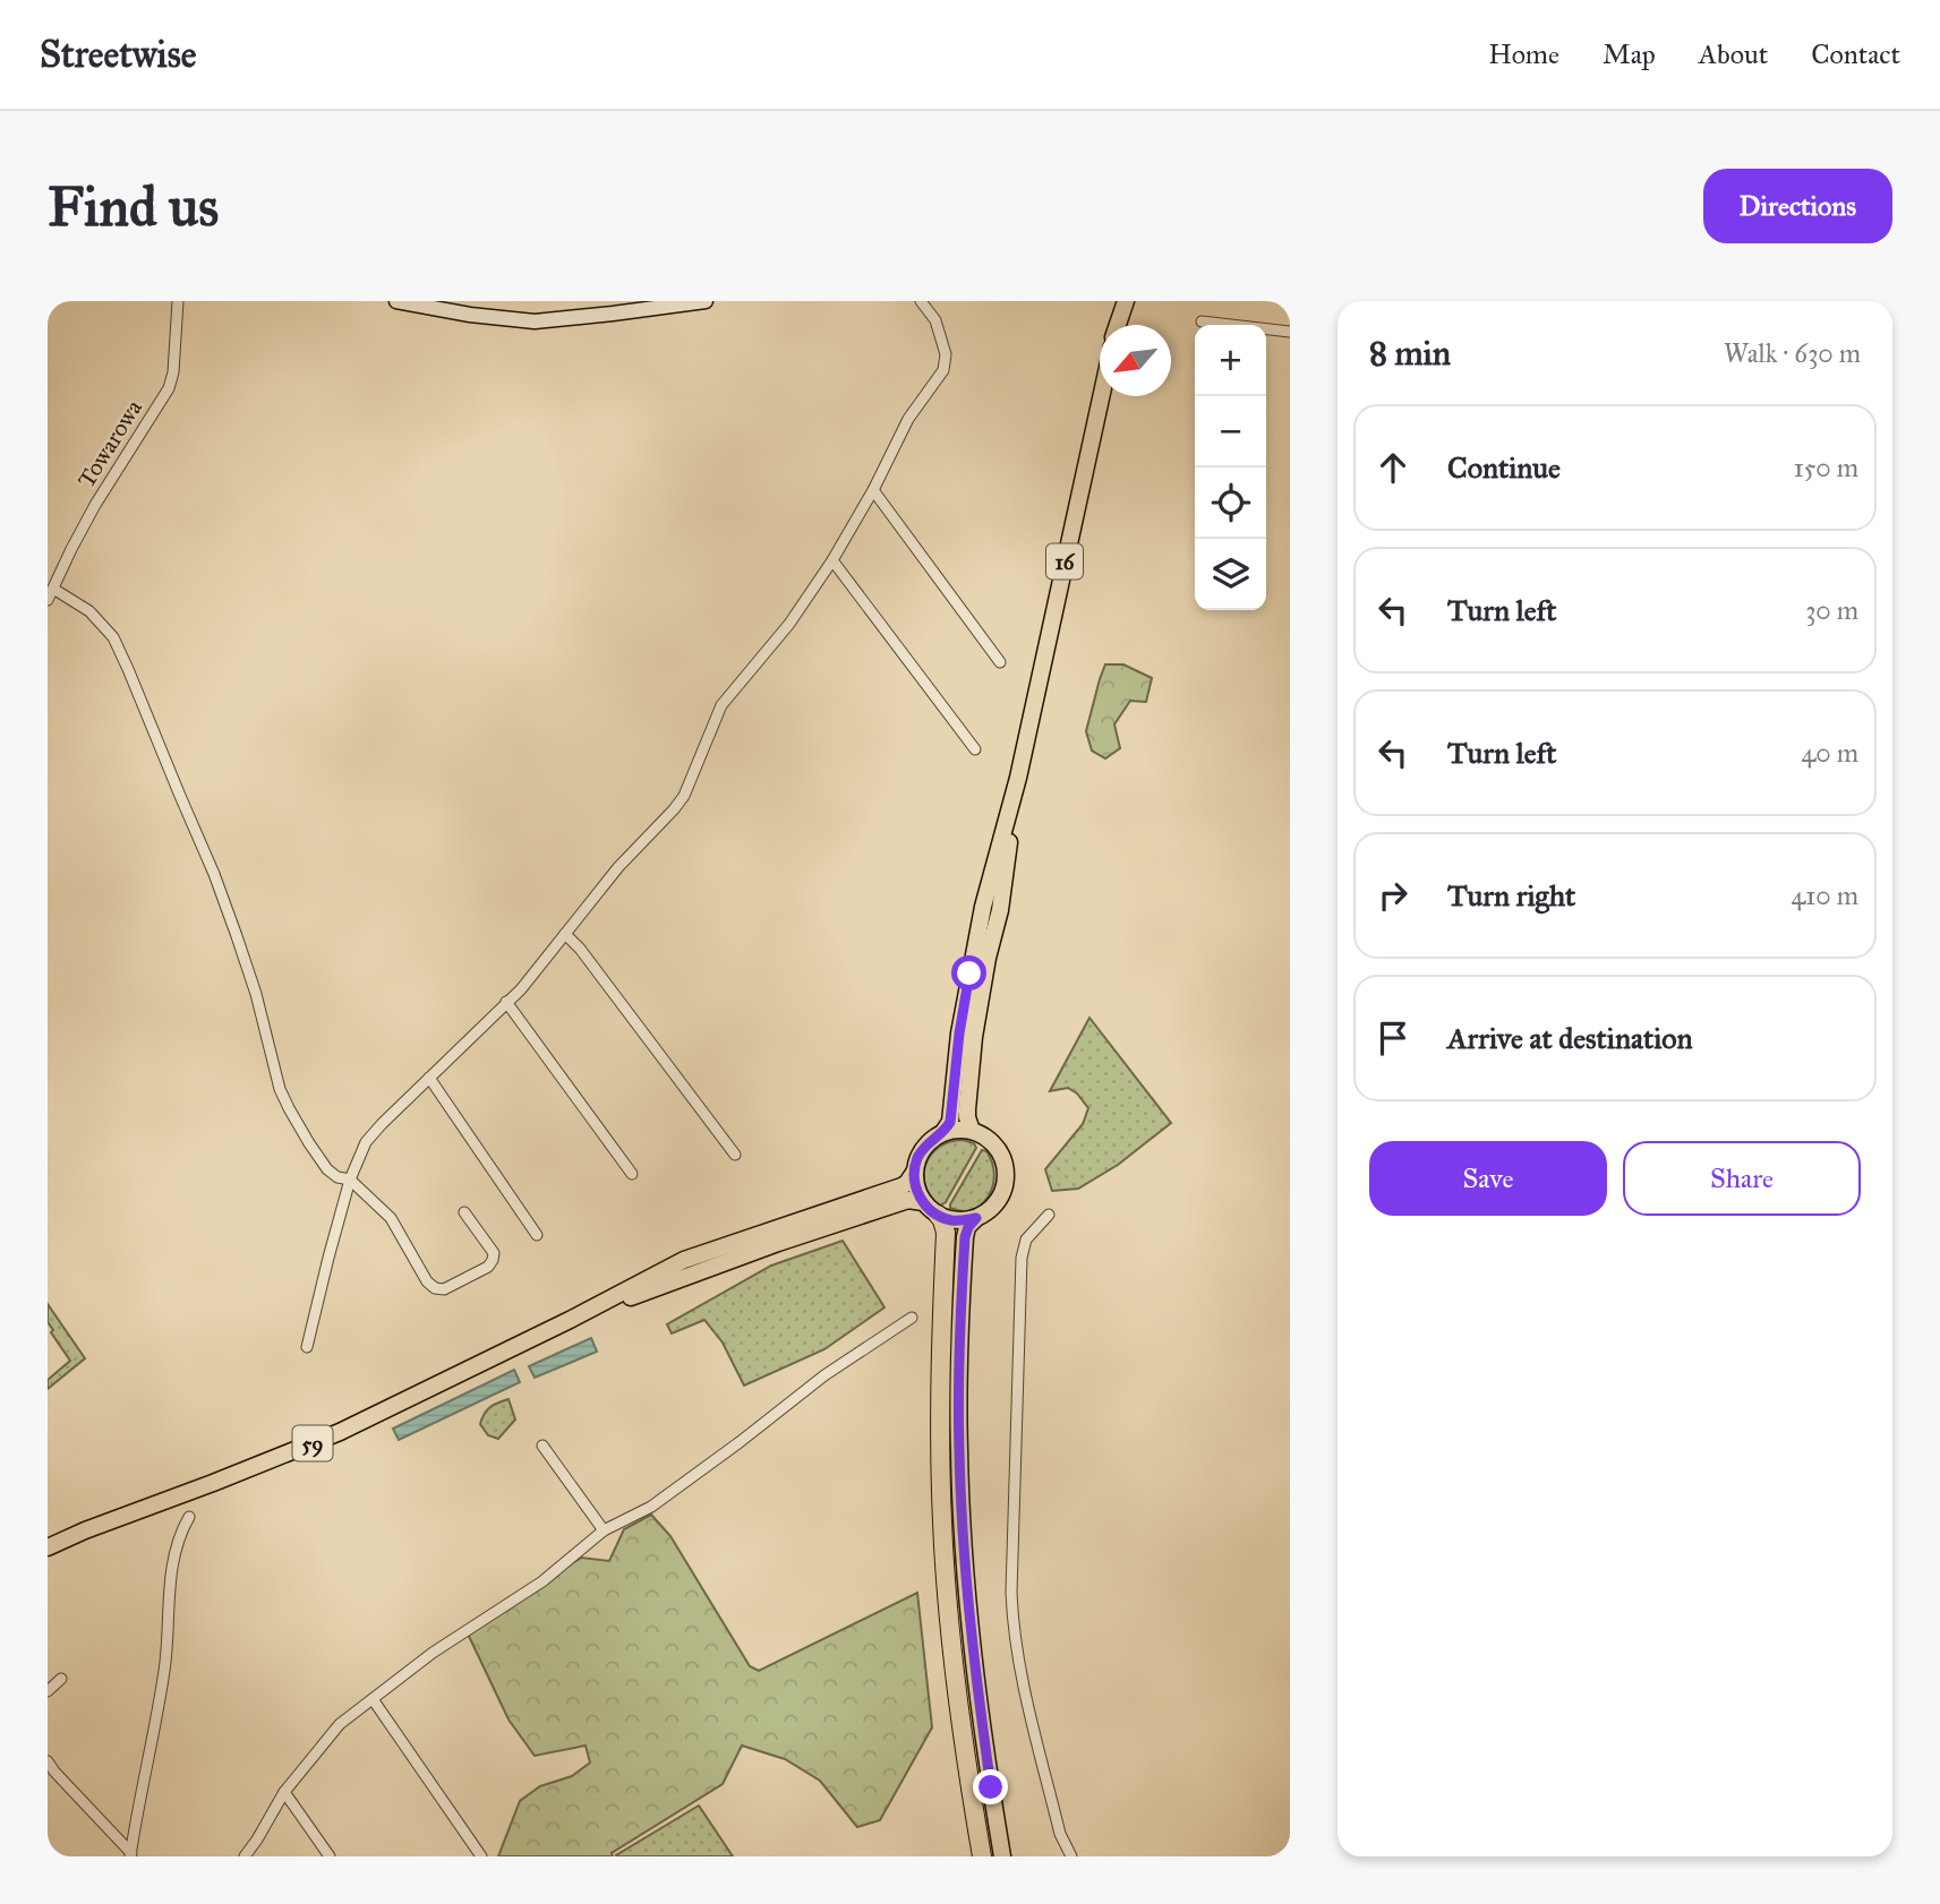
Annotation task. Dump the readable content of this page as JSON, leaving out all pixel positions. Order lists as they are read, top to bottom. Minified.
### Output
{"streets":{"main road":["16","59"],"street":["Towarowa"]},"crossings":[["16","59"]],"north":"bottom left","page":{"header":"Streetwise","nav":["Home","Map","About","Contact"],"buttons":["Directions",["Save","Share"]],"title":"Find us","heading":["8 min","Walk · 630 m"],"map_buttons":["+","−"],"list":[["Continue","150 m"],["Turn left","30 m"],["Turn left","40 m"],["Turn right","410 m"],"Arrive at destination"]}}
